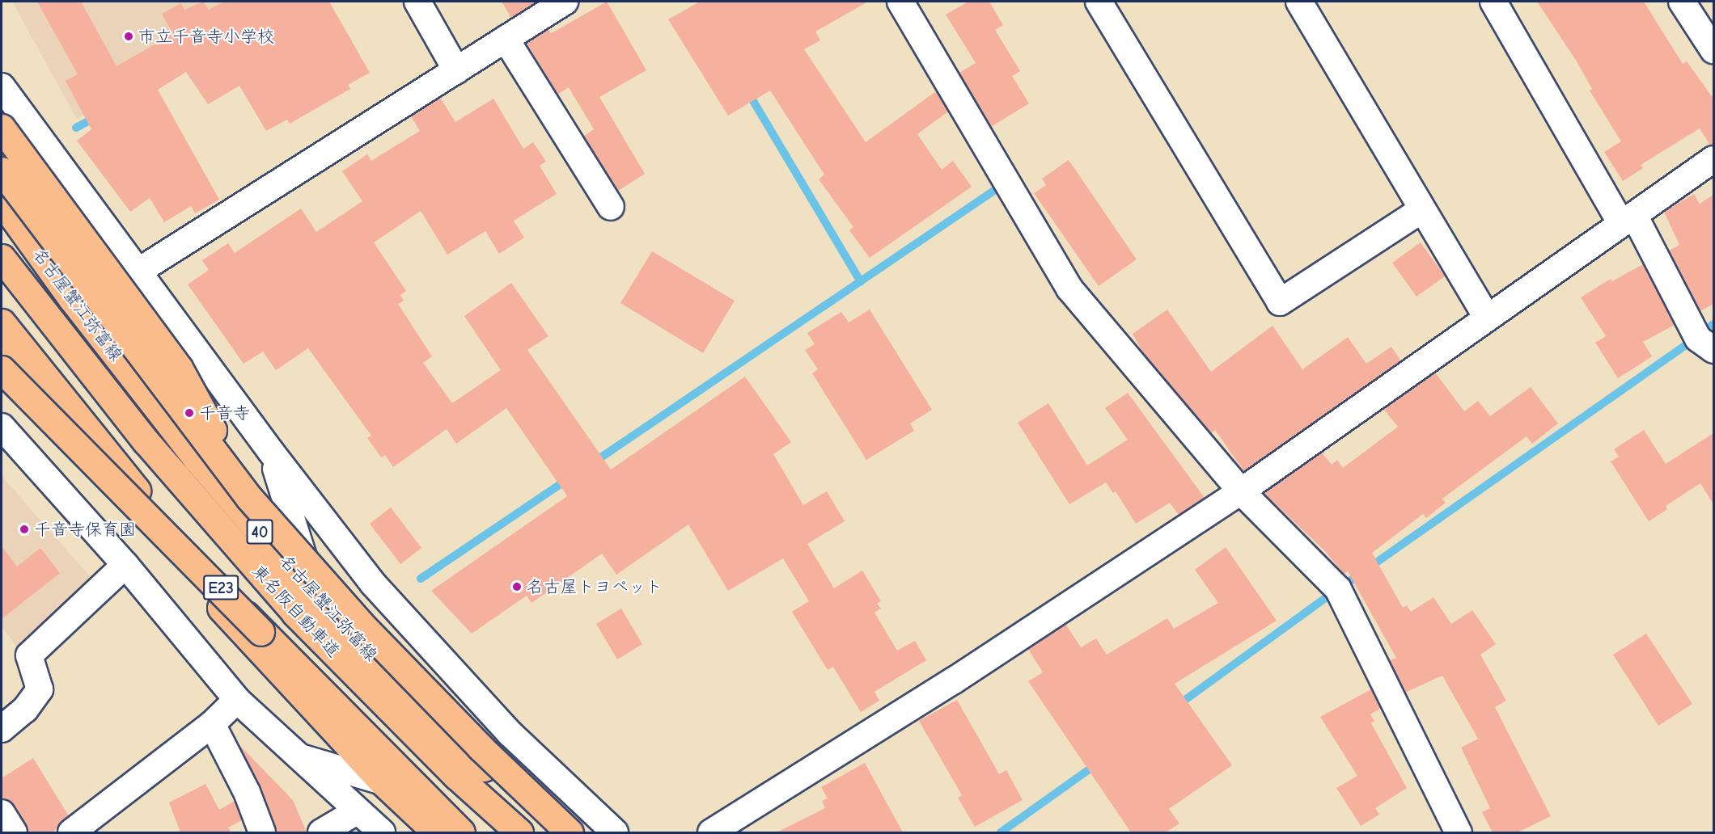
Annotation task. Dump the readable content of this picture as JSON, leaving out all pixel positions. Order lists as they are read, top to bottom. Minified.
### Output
{"streets":{"main road":["名古屋蟹江弥富線","40","E23","東名阪自動車道"]},"places":["市立千音寺小学校","千音寺","千音寺保育園","名古屋トヨペット"]}
